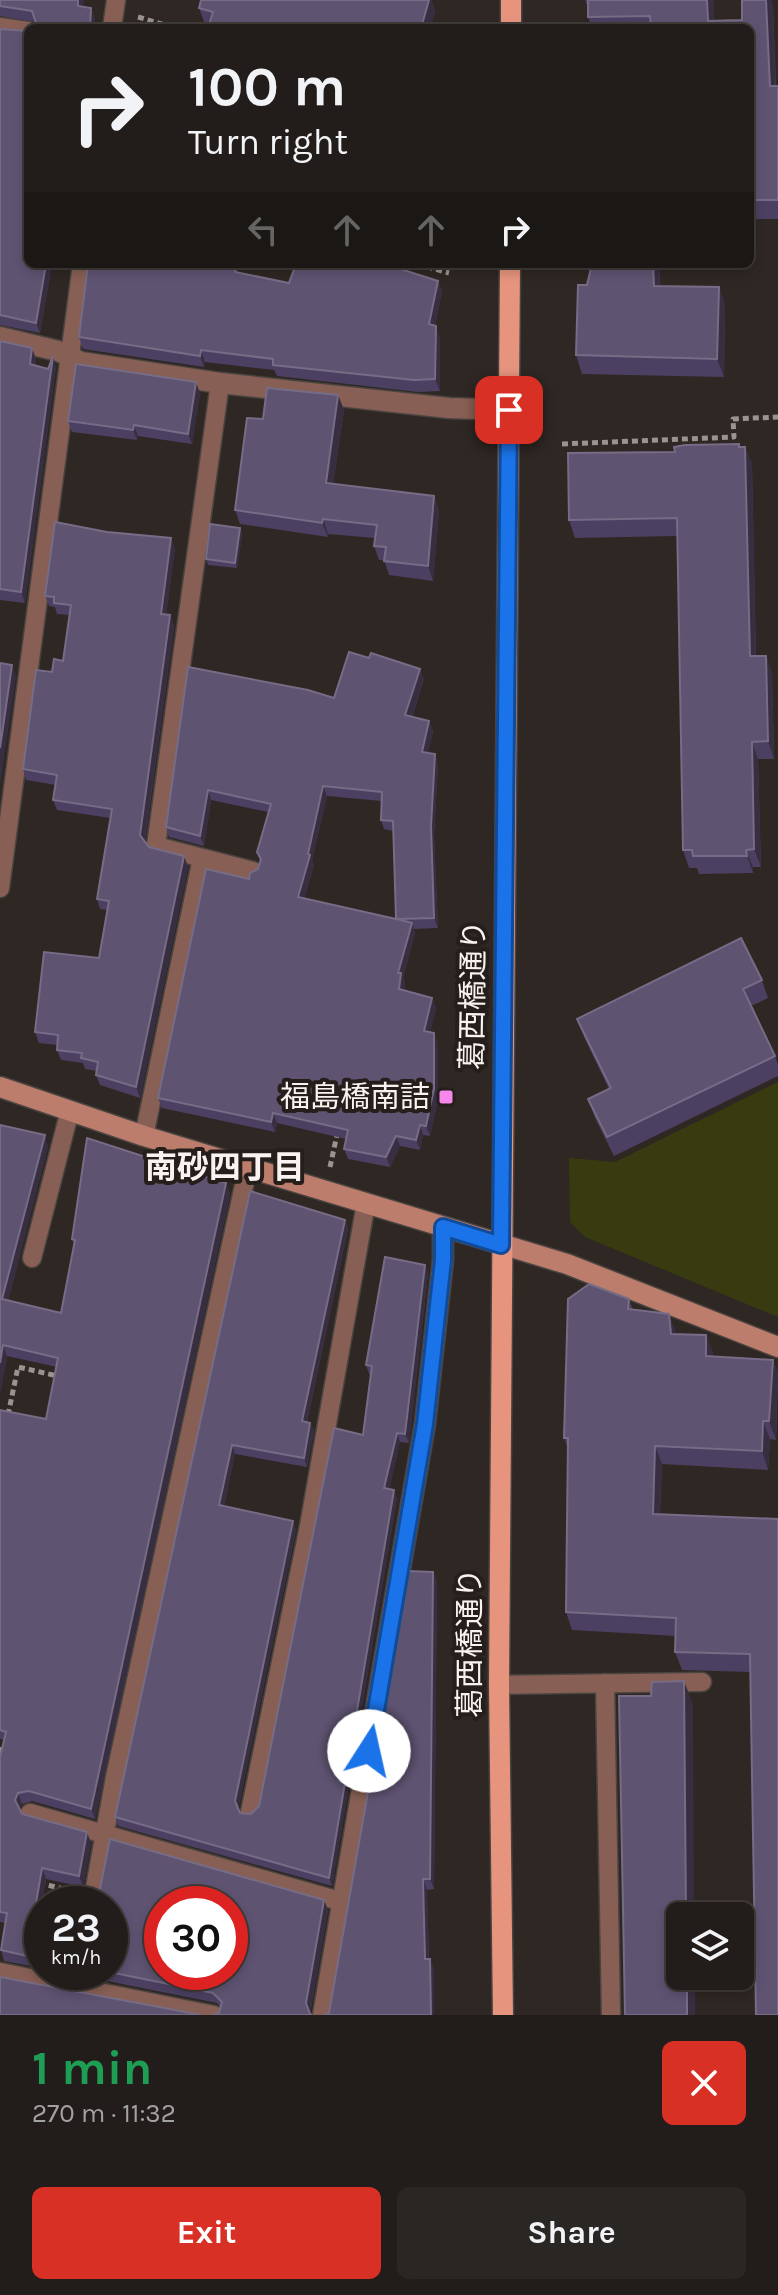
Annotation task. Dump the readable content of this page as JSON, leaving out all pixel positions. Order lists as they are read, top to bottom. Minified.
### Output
{"streets":{"main road":["葛西橋通り"]},"districts":["南砂四丁目"],"places":{"transit":["福島橋南詰"]},"page":{"turn":["100 m","Turn right"],"speed":"23 km/h","limit":"30","heading":["1 min","270 m · 11:32"],"buttons":["Exit","Share"]}}
